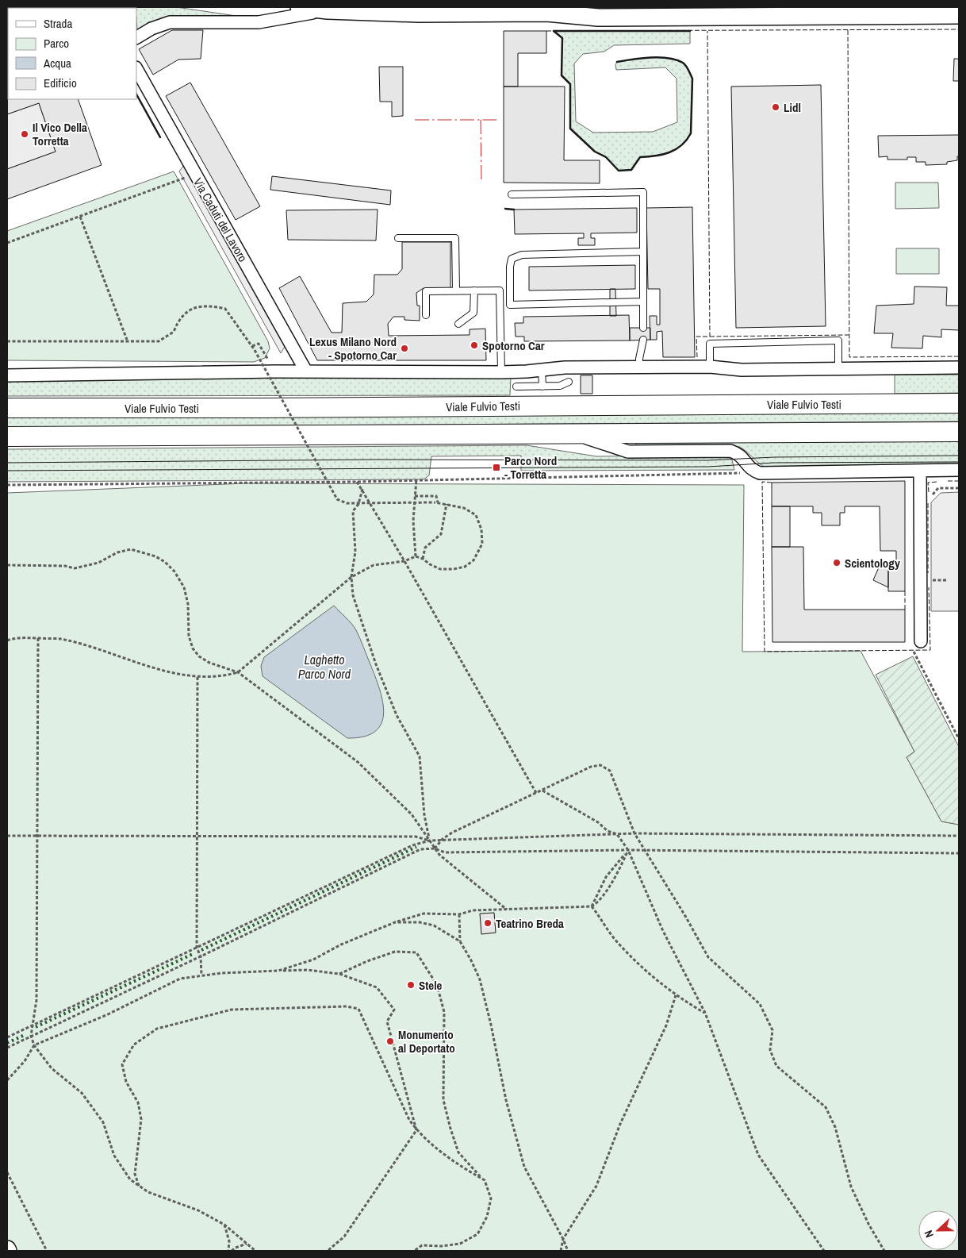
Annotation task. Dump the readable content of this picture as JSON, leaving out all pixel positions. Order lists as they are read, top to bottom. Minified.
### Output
{"streets":{"main road":["Viale Fulvio Testi"],"street":["Via Caduti del Lavoro"]},"water":["Laghetto Parco Nord"],"places":{"other":["Lidl","Il Vico Della Torretta","Spotorno Car","Lexus Milano Nord - Spotorno Car","Scientology","Teatrino Breda","Stele","Monumento al Deportato"],"transit":["Parco Nord - Torretta"]},"legend":["Strada","Parco","Acqua","Edificio"],"north":"left"}
